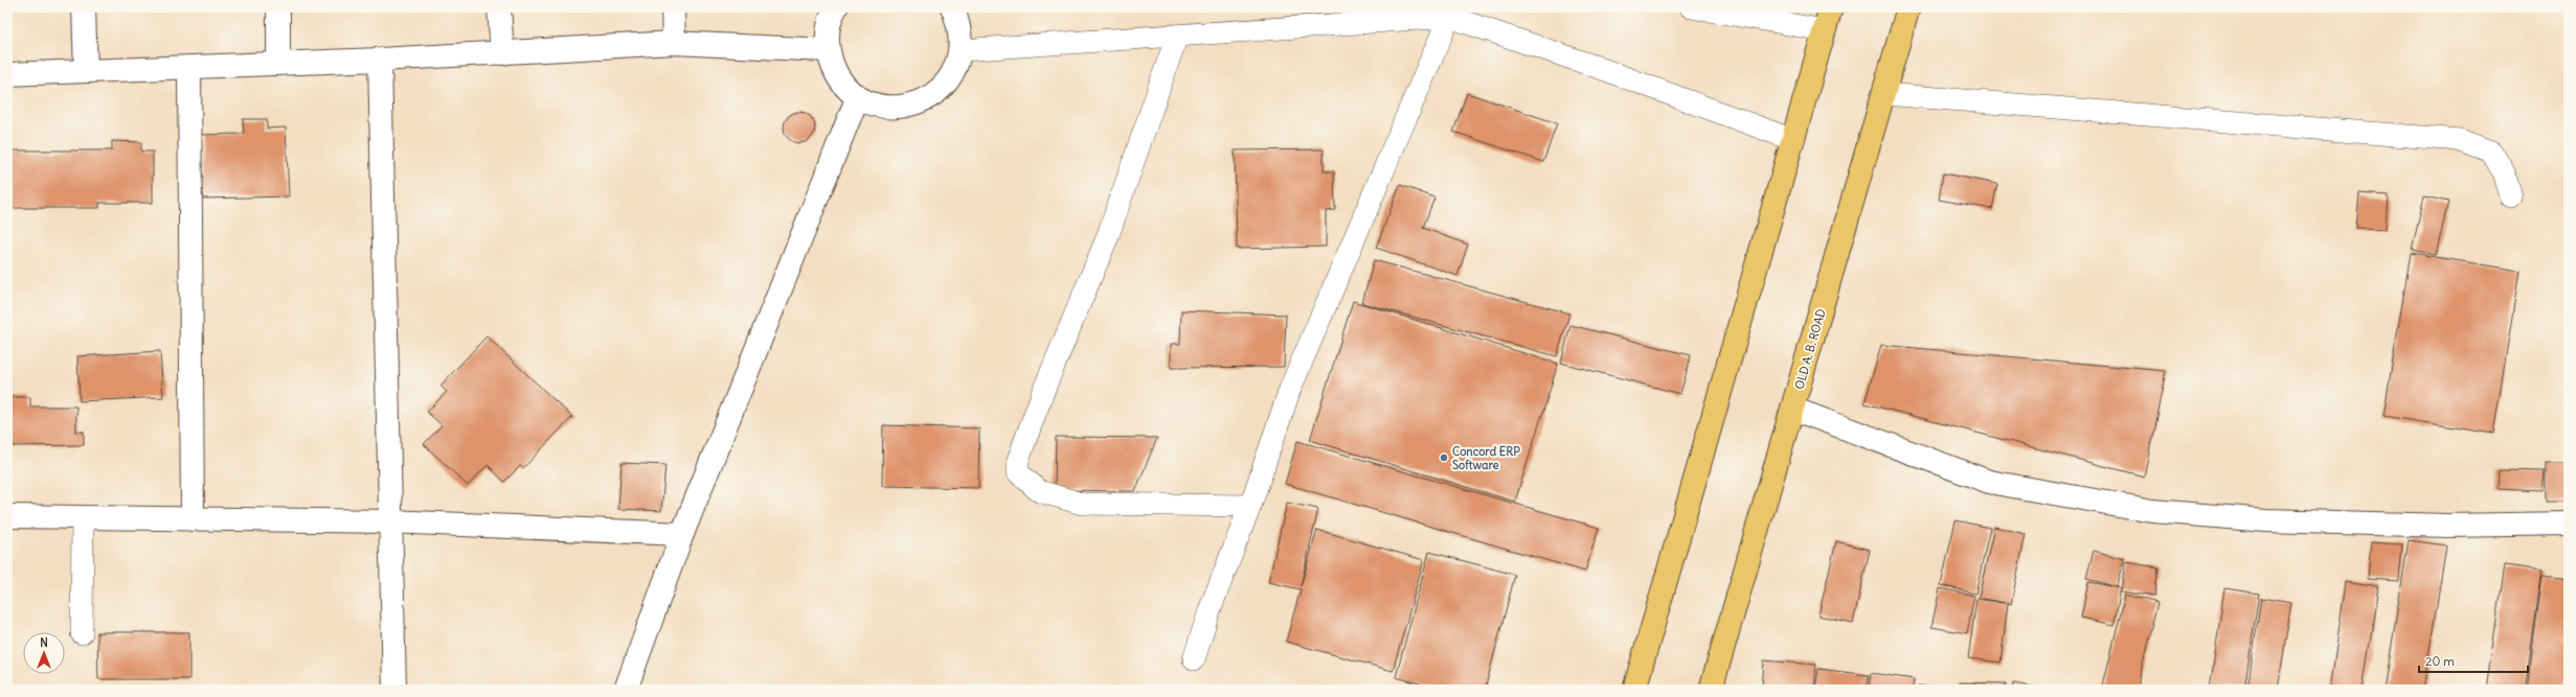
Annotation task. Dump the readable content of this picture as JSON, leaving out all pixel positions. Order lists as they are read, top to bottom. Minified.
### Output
{"streets":{"main road":["OLD A. B. ROAD"]},"places":["Concord ERP Software"],"scale_bar":"20 m","north":"top"}
